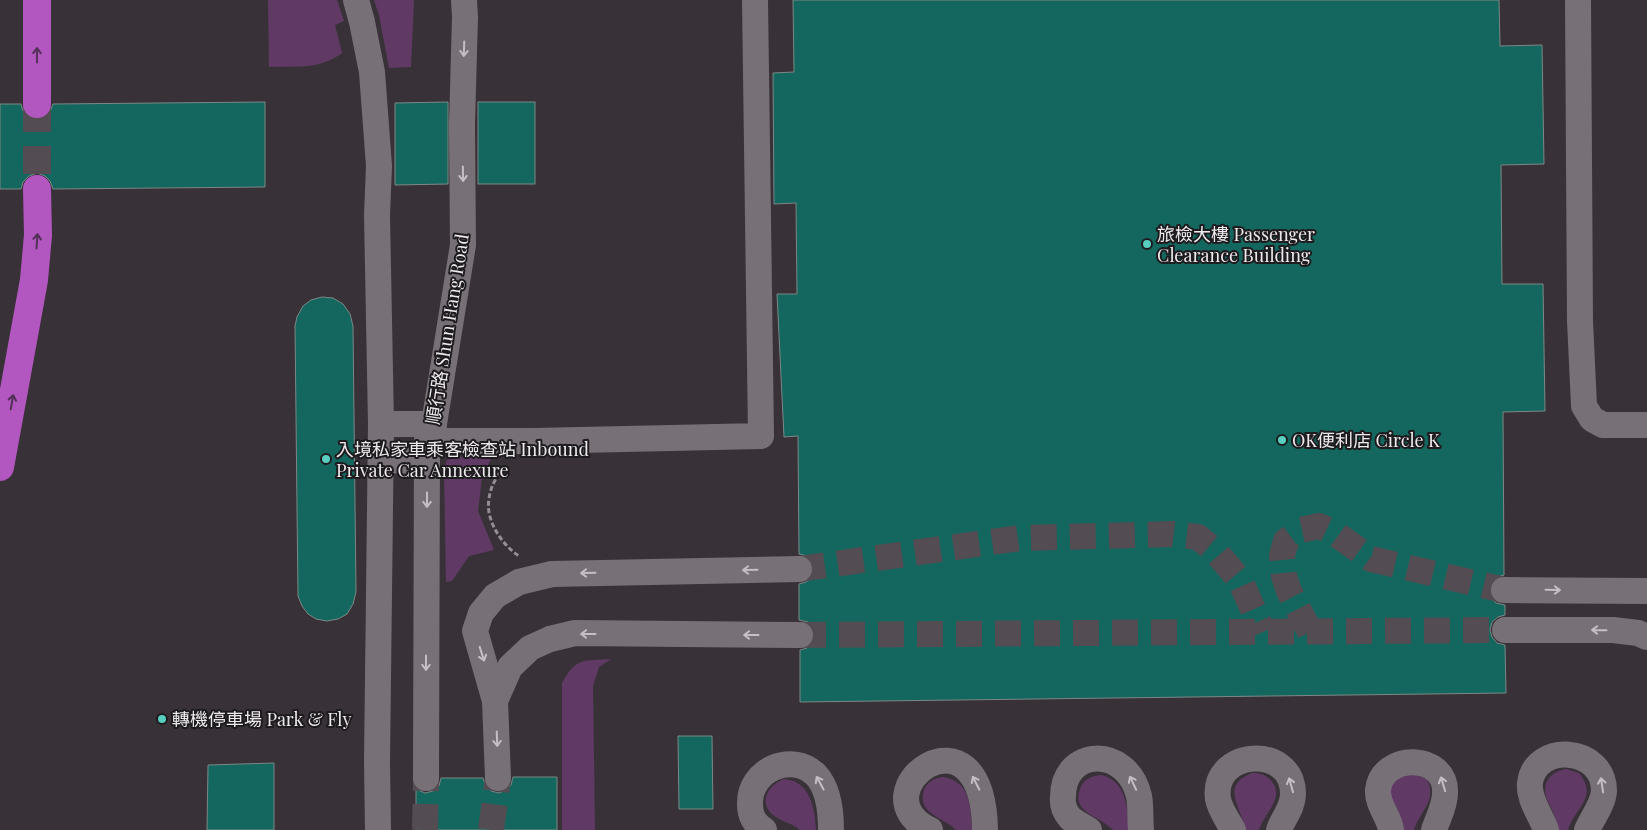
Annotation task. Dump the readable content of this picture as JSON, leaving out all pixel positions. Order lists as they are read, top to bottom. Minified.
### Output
{"streets":{"lane":["順行路 Shun Hang Road"]},"places":["旅檢大樓 Passenger Clearance Building","OK便利店 Circle K","入境私家車乘客檢查站 Inbound Private Car Annexure","轉機停車場 Park & Fly"]}
